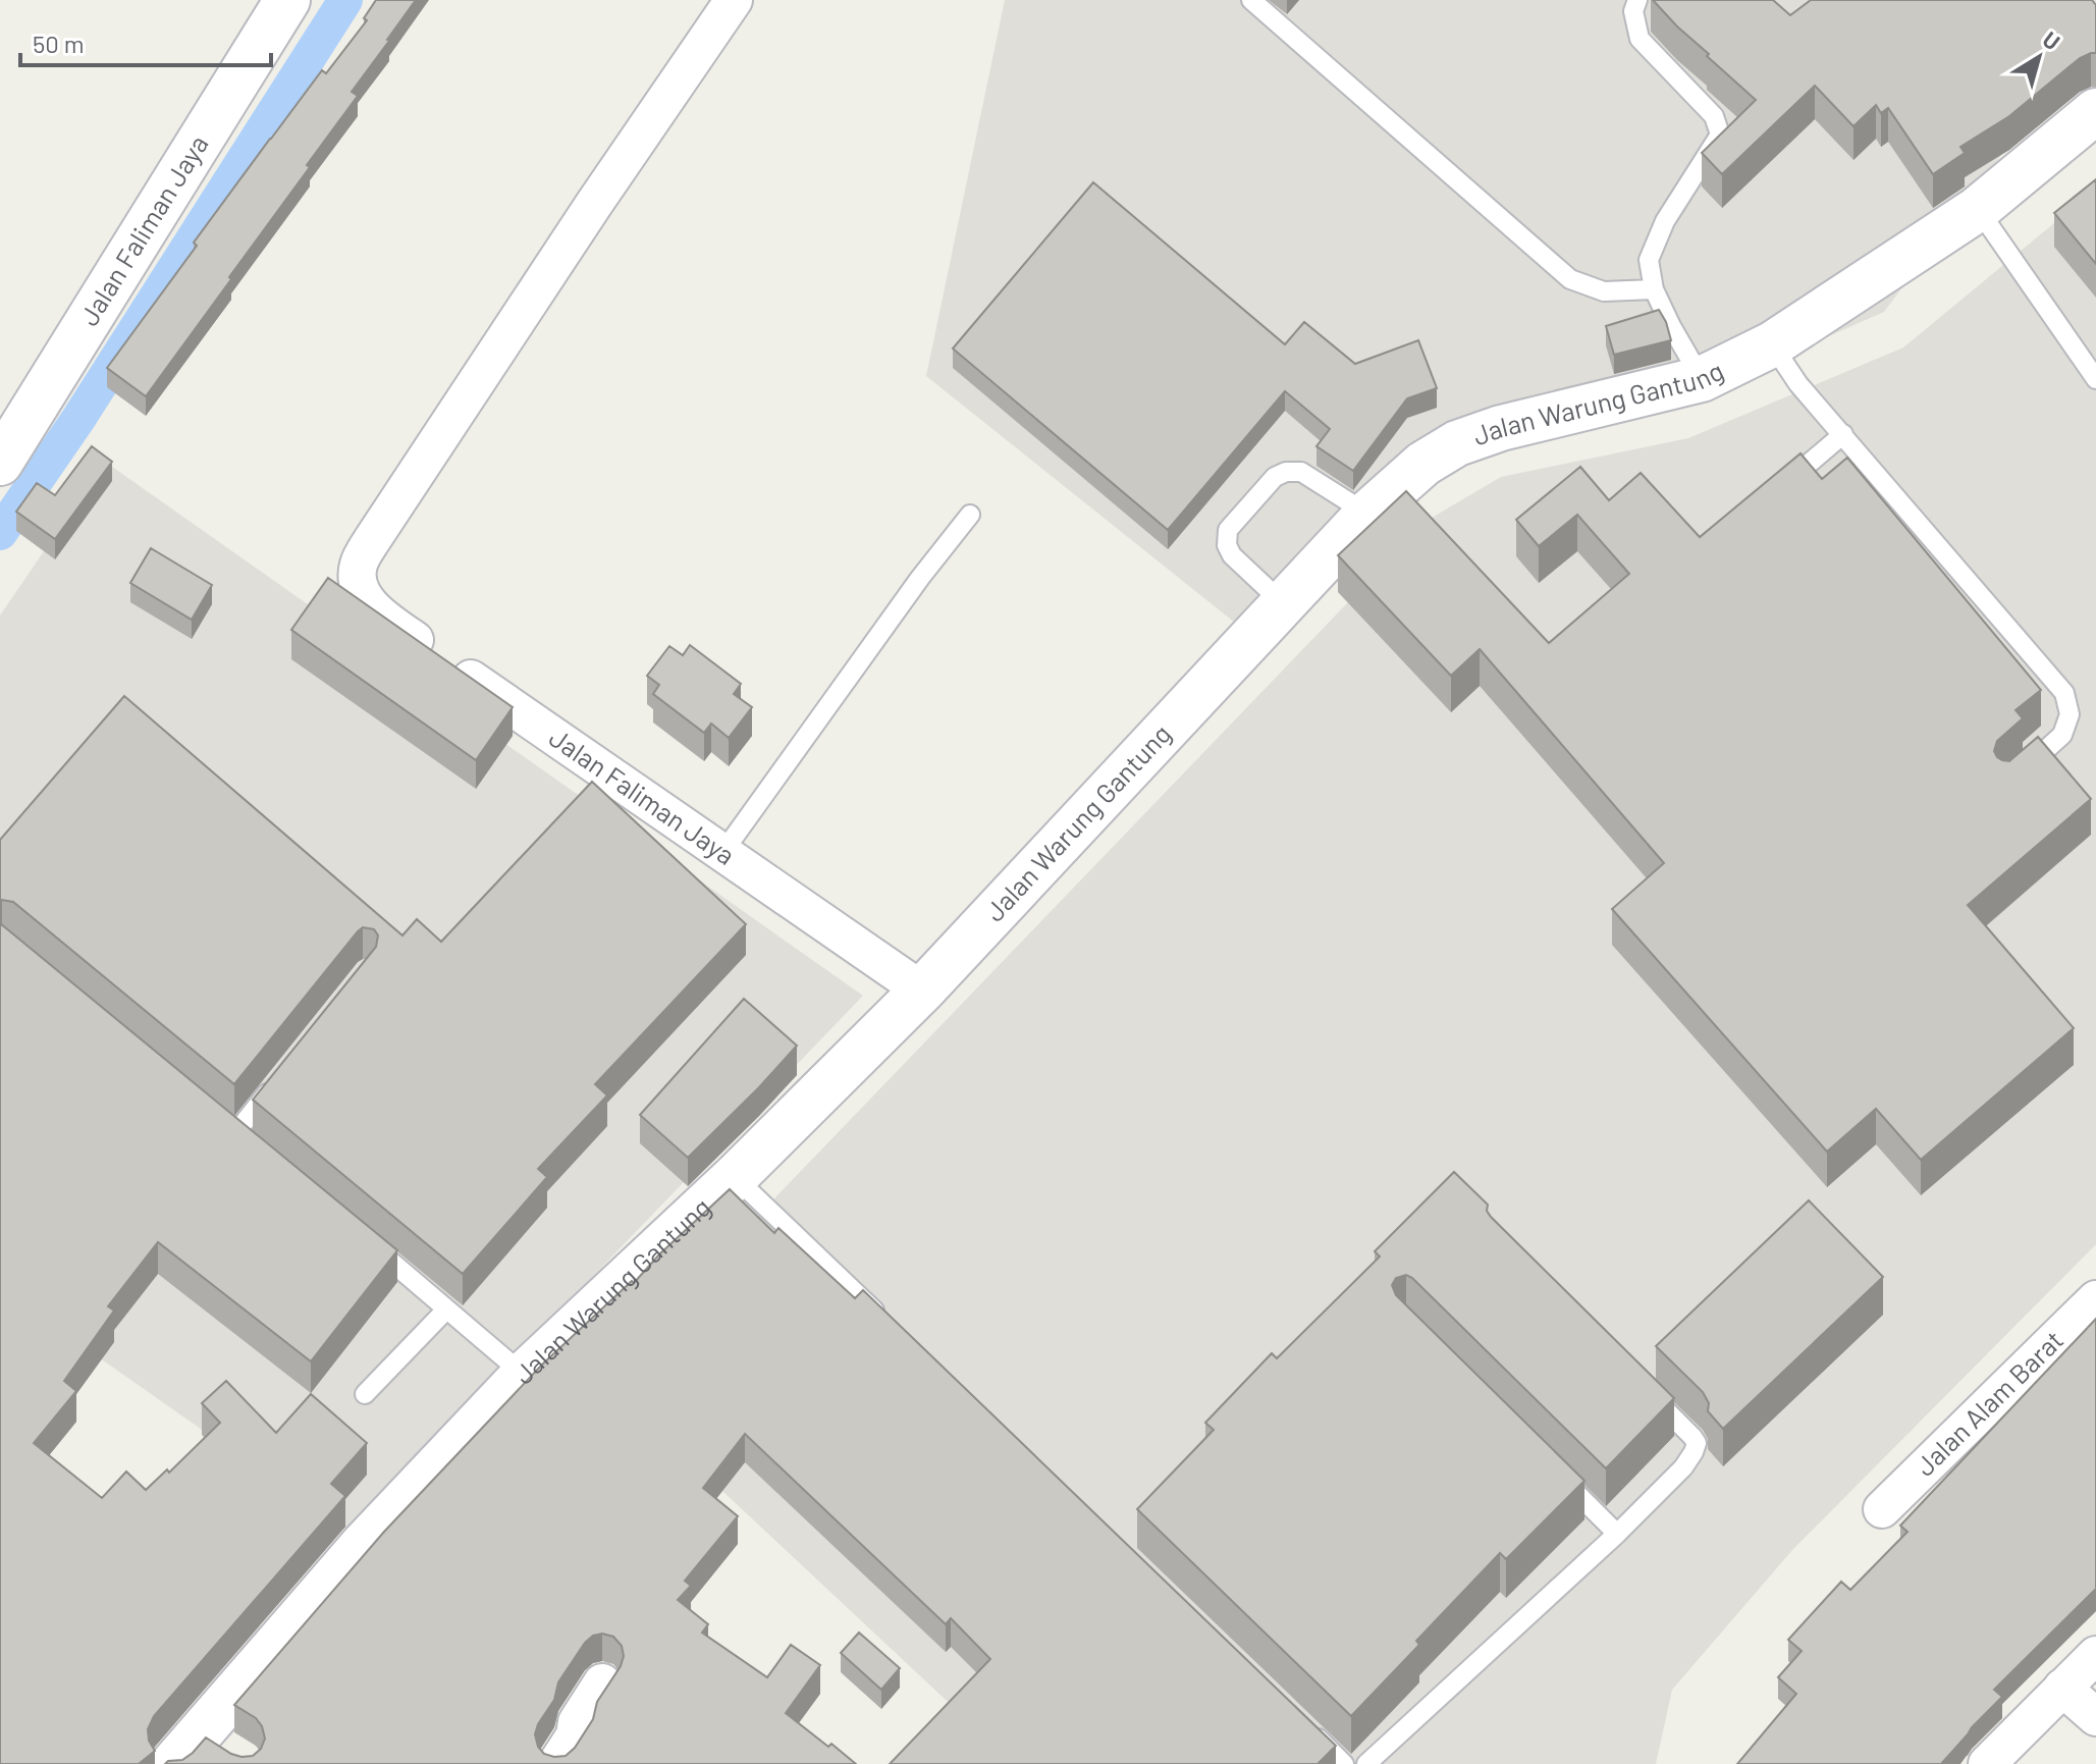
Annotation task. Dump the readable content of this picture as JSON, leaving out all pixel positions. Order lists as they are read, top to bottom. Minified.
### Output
{"streets":{"street":["Jalan Faliman Jaya","Jalan Warung Gantung","Jalan Alam Barat"]},"crossings":[["Jalan Faliman Jaya","Jalan Warung Gantung"]],"scale_bar":"50 m","north":"top right"}
